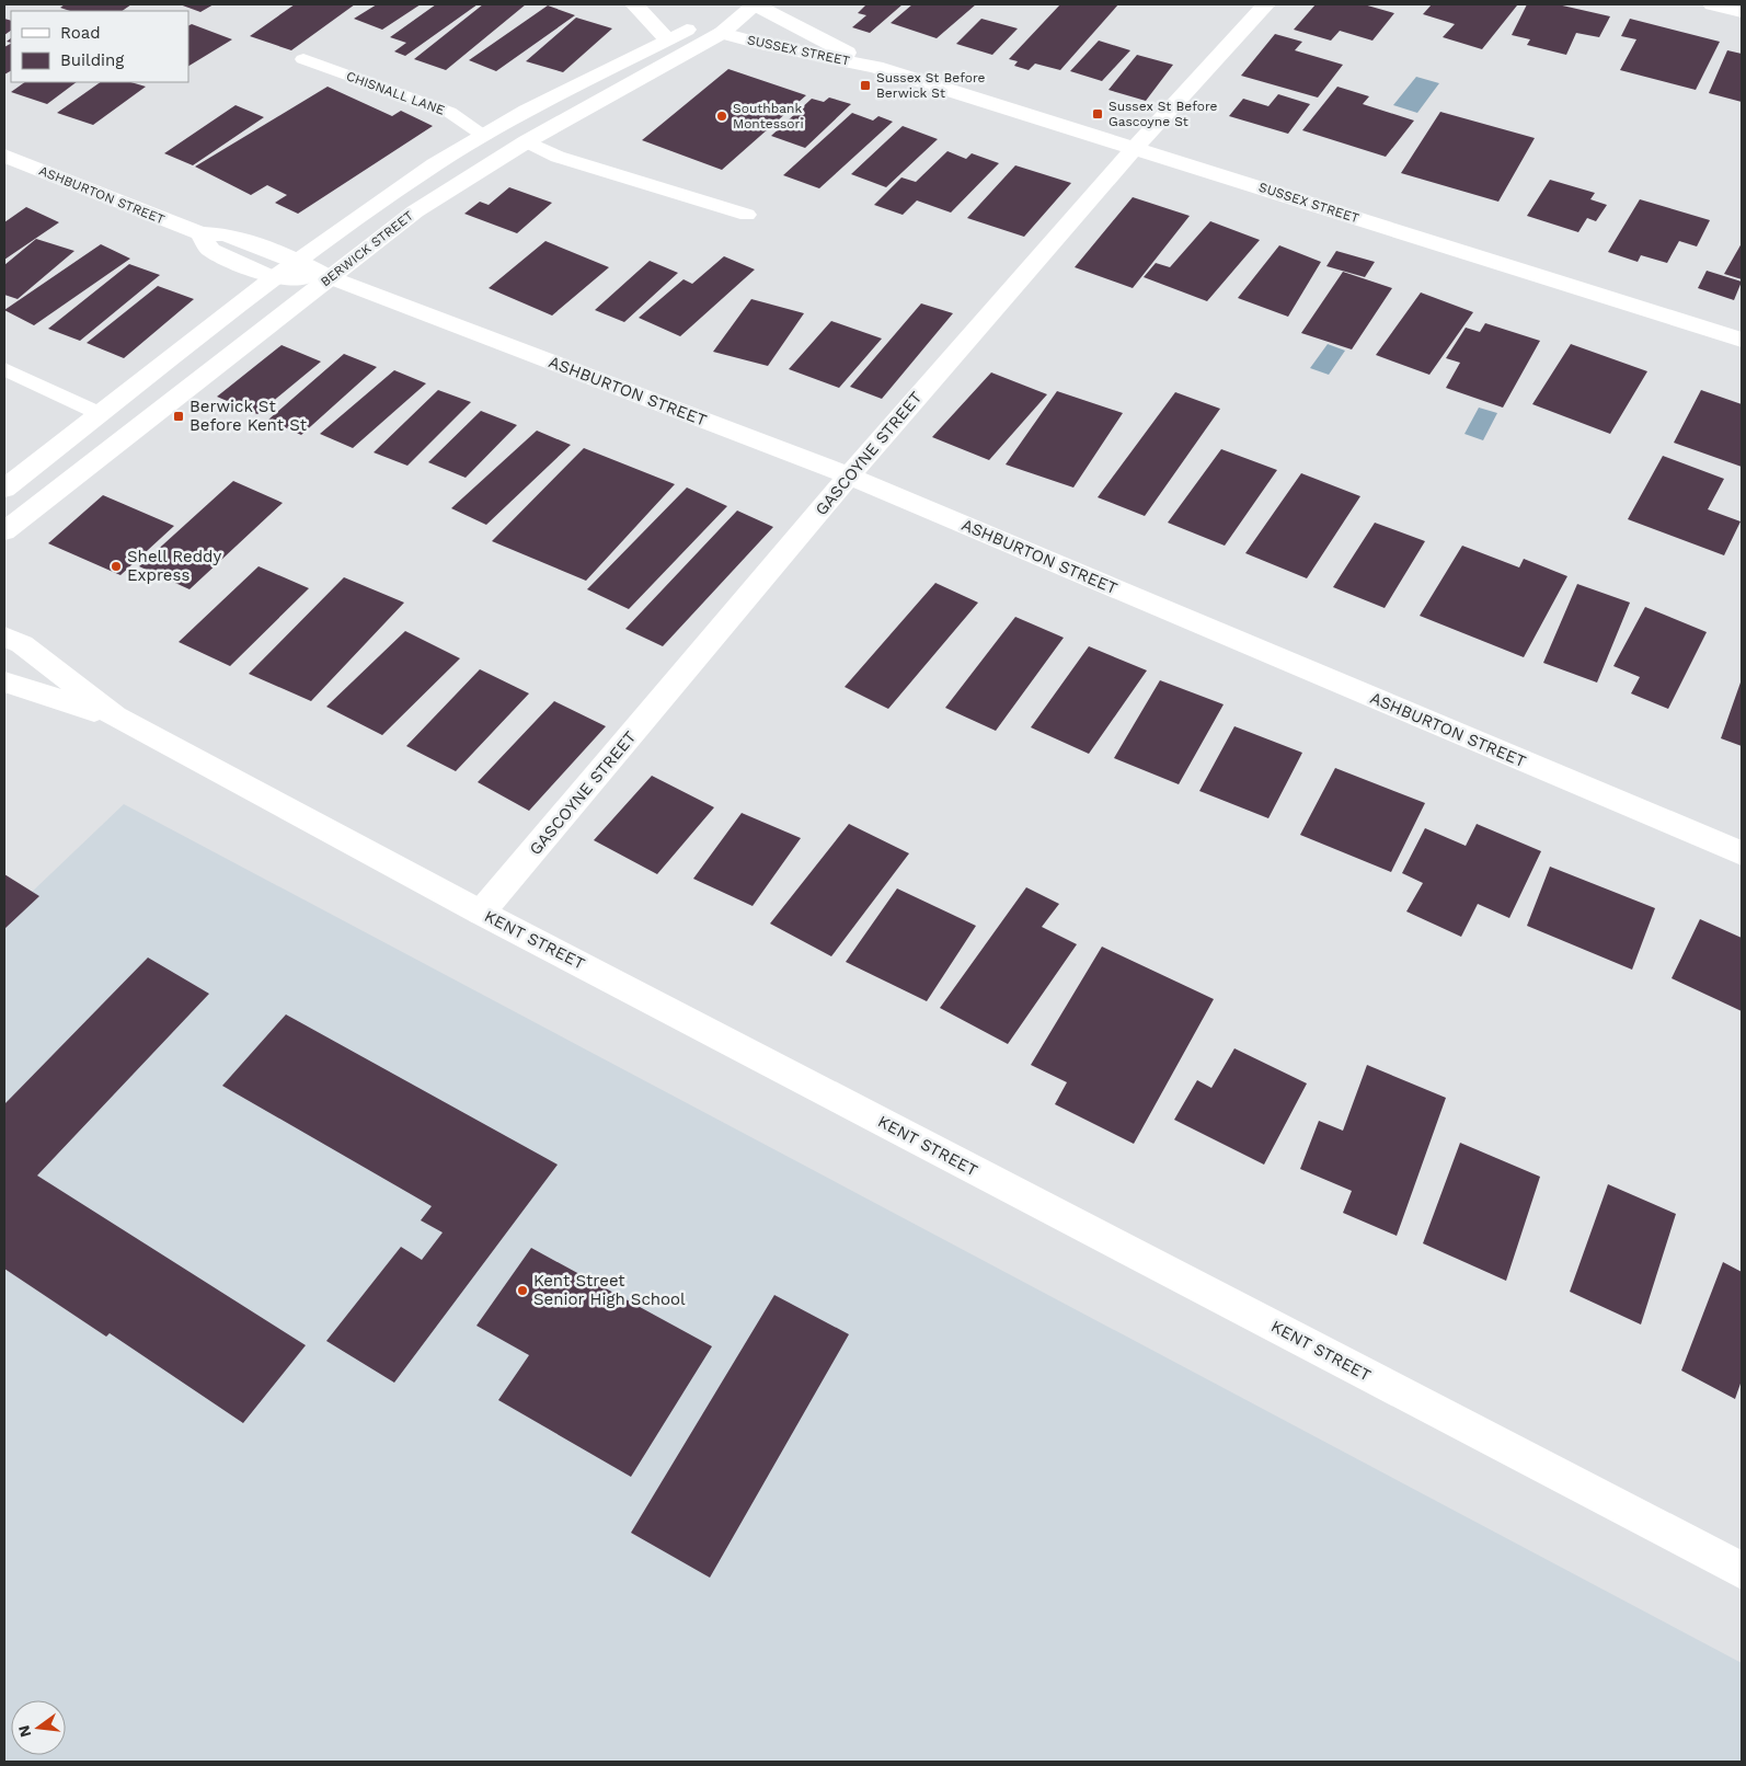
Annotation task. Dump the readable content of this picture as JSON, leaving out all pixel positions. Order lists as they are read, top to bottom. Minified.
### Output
{"streets":{"street":["SUSSEX STREET","ASHBURTON STREET","BERWICK STREET","GASCOYNE STREET","KENT STREET"],"lane":["CHISNALL LANE"]},"crossings":[["SUSSEX STREET","BERWICK STREET"],["SUSSEX STREET","GASCOYNE STREET"],["CHISNALL LANE","BERWICK STREET"],["ASHBURTON STREET","BERWICK STREET"],["ASHBURTON STREET","GASCOYNE STREET"],["GASCOYNE STREET","KENT STREET"]],"places":{"transit":["Sussex St Before Berwick St","Sussex St Before Gascoyne St","Berwick St Before Kent St"],"other":["Southbank Montessori","Shell Reddy Express","Kent Street Senior High School"]},"legend":["Road","Building"],"north":"left"}
